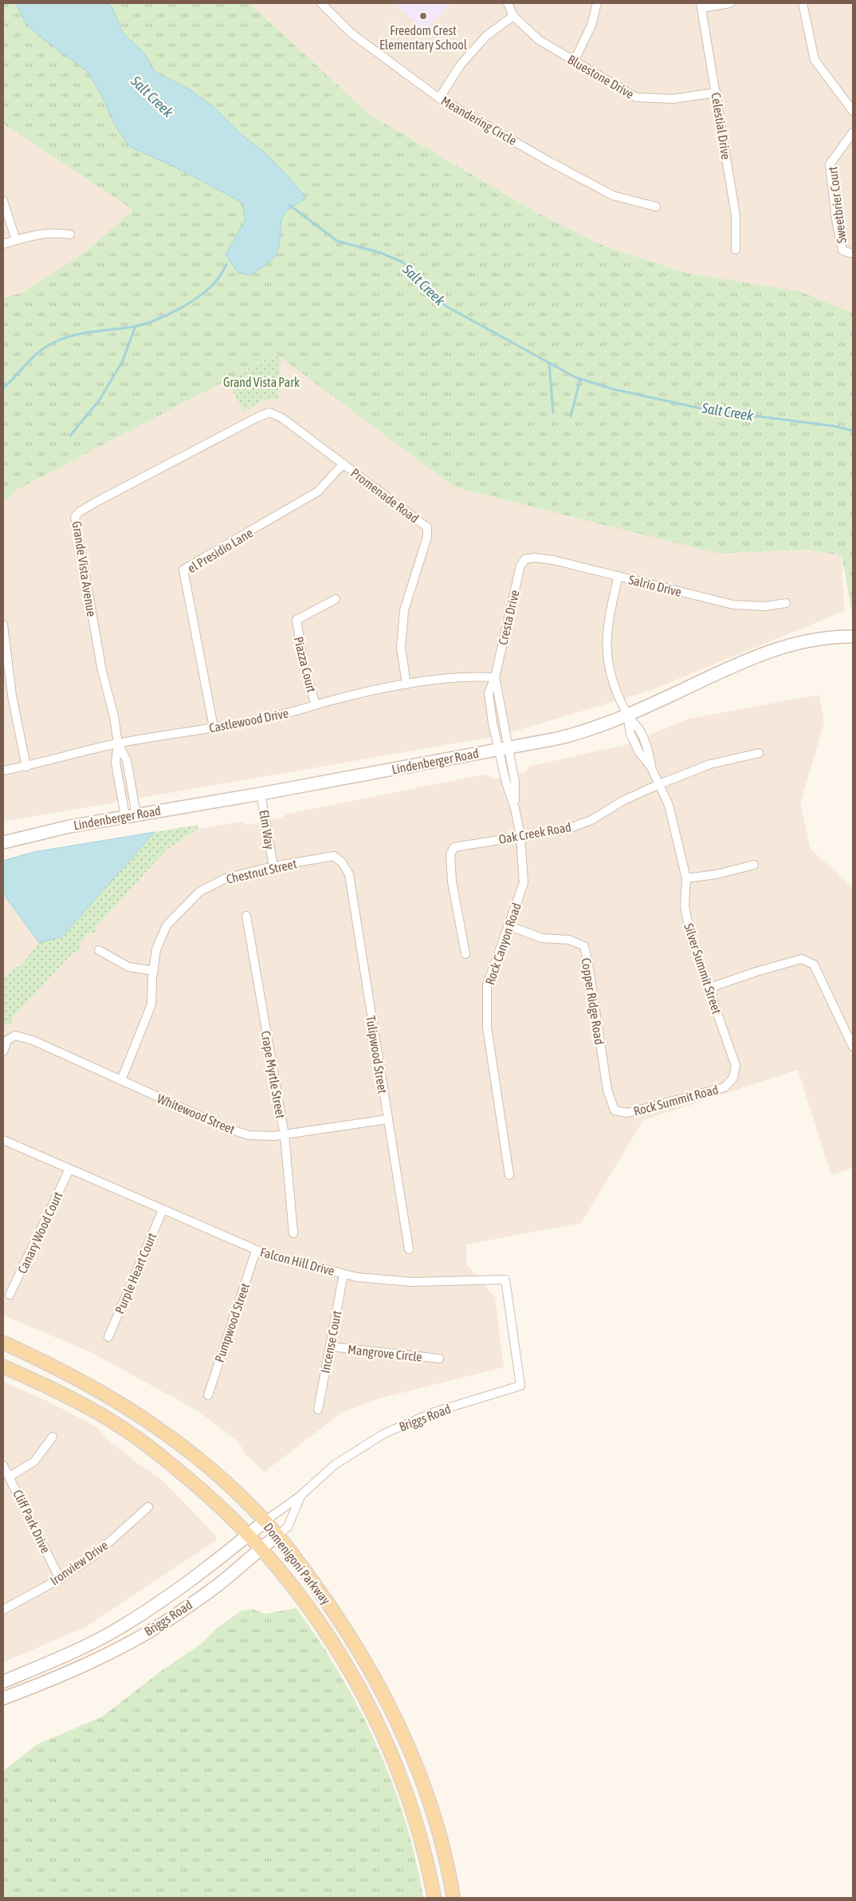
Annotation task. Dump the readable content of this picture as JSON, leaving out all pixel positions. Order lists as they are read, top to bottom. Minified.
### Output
{"streets":{"main road":["Domenigoni Parkway"],"street":["Bluestone Drive","Meandering Circle","Celestial Drive","Sweetbrier Court","Promenade Road","el Presidio Lane","Grande Vista Avenue","Salrio Drive","Cresta Drive","Piazza Court","Castlewood Drive","Lindenberger Road","Elm Way","Oak Creek Road","Chestnut Street","Rock Canyon Road","Silver Summit Street","Copper Ridge Road","Tulipwood Street","Crape Myrtle Street","Rock Summit Road","Whitewood Street","Canary Wood Court","Falcon Hill Drive","Purple Heart Court","Pumpwood Street","Incense Court","Mangrove Circle","Briggs Road","Cliff Park Drive","Ironview Drive"]},"crossings":[["Bluestone Drive","Celestial Drive"],["Promenade Road","el Presidio Lane"],["Promenade Road","Grande Vista Avenue"],["Promenade Road","Castlewood Drive"],["el Presidio Lane","Castlewood Drive"],["Grande Vista Avenue","Castlewood Drive"],["Grande Vista Avenue","Lindenberger Road"],["Salrio Drive","Cresta Drive"],["Salrio Drive","Silver Summit Street"],["Cresta Drive","Castlewood Drive"],["Cresta Drive","Lindenberger Road"],["Cresta Drive","Rock Canyon Road"],["Piazza Court","Castlewood Drive"],["Lindenberger Road","Elm Way"],["Lindenberger Road","Rock Canyon Road"],["Lindenberger Road","Silver Summit Street"],["Elm Way","Chestnut Street"],["Oak Creek Road","Rock Canyon Road"],["Oak Creek Road","Silver Summit Street"],["Chestnut Street","Tulipwood Street"],["Chestnut Street","Whitewood Street"],["Rock Canyon Road","Copper Ridge Road"],["Silver Summit Street","Rock Summit Road"],["Copper Ridge Road","Rock Summit Road"],["Tulipwood Street","Whitewood Street"],["Crape Myrtle Street","Whitewood Street"],["Canary Wood Court","Falcon Hill Drive"],["Falcon Hill Drive","Purple Heart Court"],["Falcon Hill Drive","Pumpwood Street"],["Falcon Hill Drive","Incense Court"],["Falcon Hill Drive","Briggs Road"],["Incense Court","Mangrove Circle"],["Briggs Road","Domenigoni Parkway"],["Cliff Park Drive","Ironview Drive"]],"water":["Salt Creek"],"parks":["Grand Vista Park"],"places":["Freedom Crest Elementary School"]}
